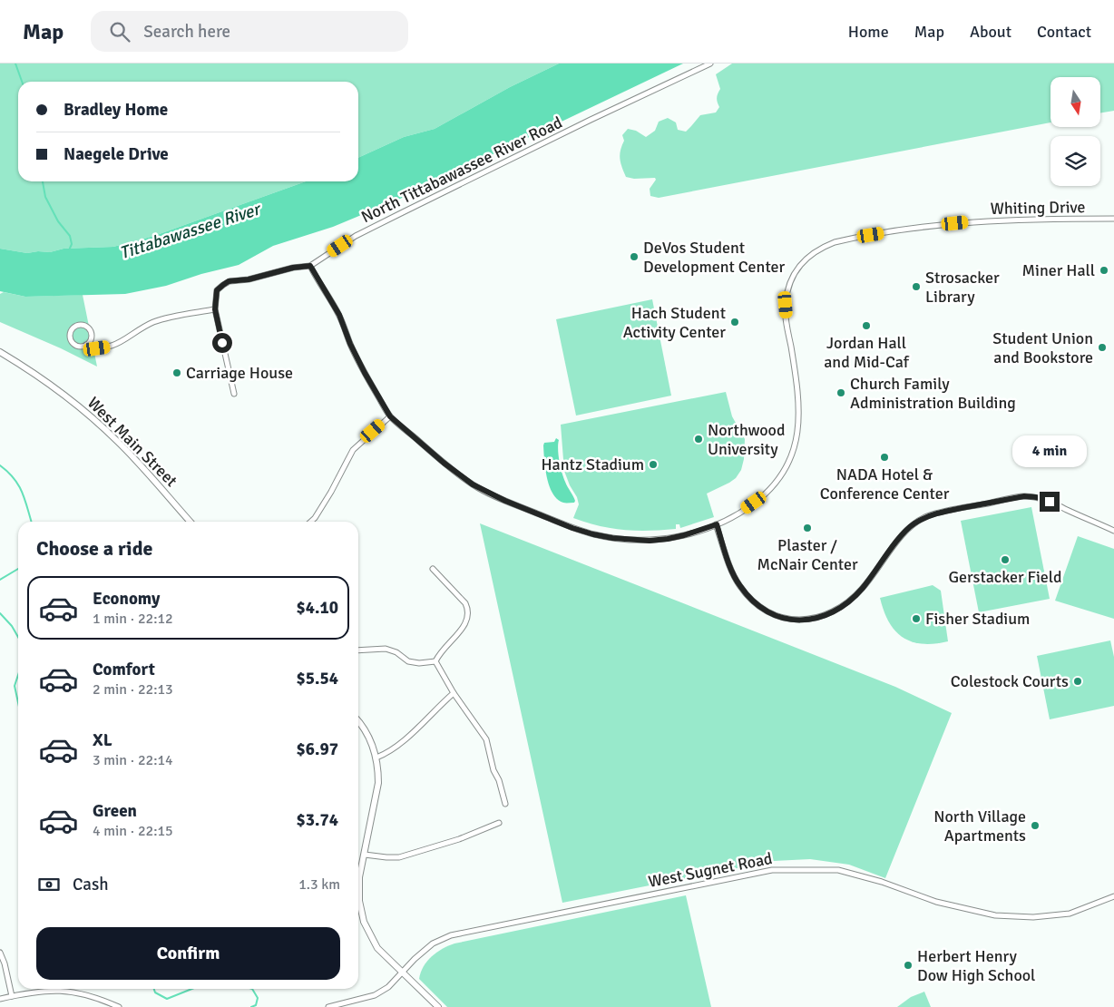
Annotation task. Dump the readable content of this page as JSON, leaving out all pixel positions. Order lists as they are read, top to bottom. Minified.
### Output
{"streets":{"street":["North Tittabawassee River Road","Whiting Drive","West Main Street","West Sugnet Road"]},"crossings":[["North Tittabawassee River Road","Whiting Drive"]],"water":["Tittabawassee River"],"places":["DeVos Student Development Center","Miner Hall","Strosacker Library","Hach Student Activity Center","Jordan Hall and Mid-Caf","Student Union and Bookstore","Carriage House","Church Family Administration Building","Northwood University","NADA Hotel & Conference Center","Hantz Stadium","Plaster / McNair Center","Gerstacker Field","Fisher Stadium","Colestock Courts","North Village Apartments","Herbert Henry Dow High School"],"north":"bottom","page":{"header":"Map","search":"Search here","nav":["Home","Map","About","Contact"],"banner":["Bradley Home","Naegele Drive"],"bubble":"4 min","heading":"Choose a ride","list":[{"name":"Economy","note":"1 min · 22:12","value":"$4.10"},{"name":"Comfort","note":"2 min · 22:13","value":"$5.54"},{"name":"XL","note":"3 min · 22:14","value":"$6.97"},{"name":"Green","note":"4 min · 22:15","value":"$3.74"}],"pay":["Cash","1.3 km"],"buttons":"Confirm"}}
